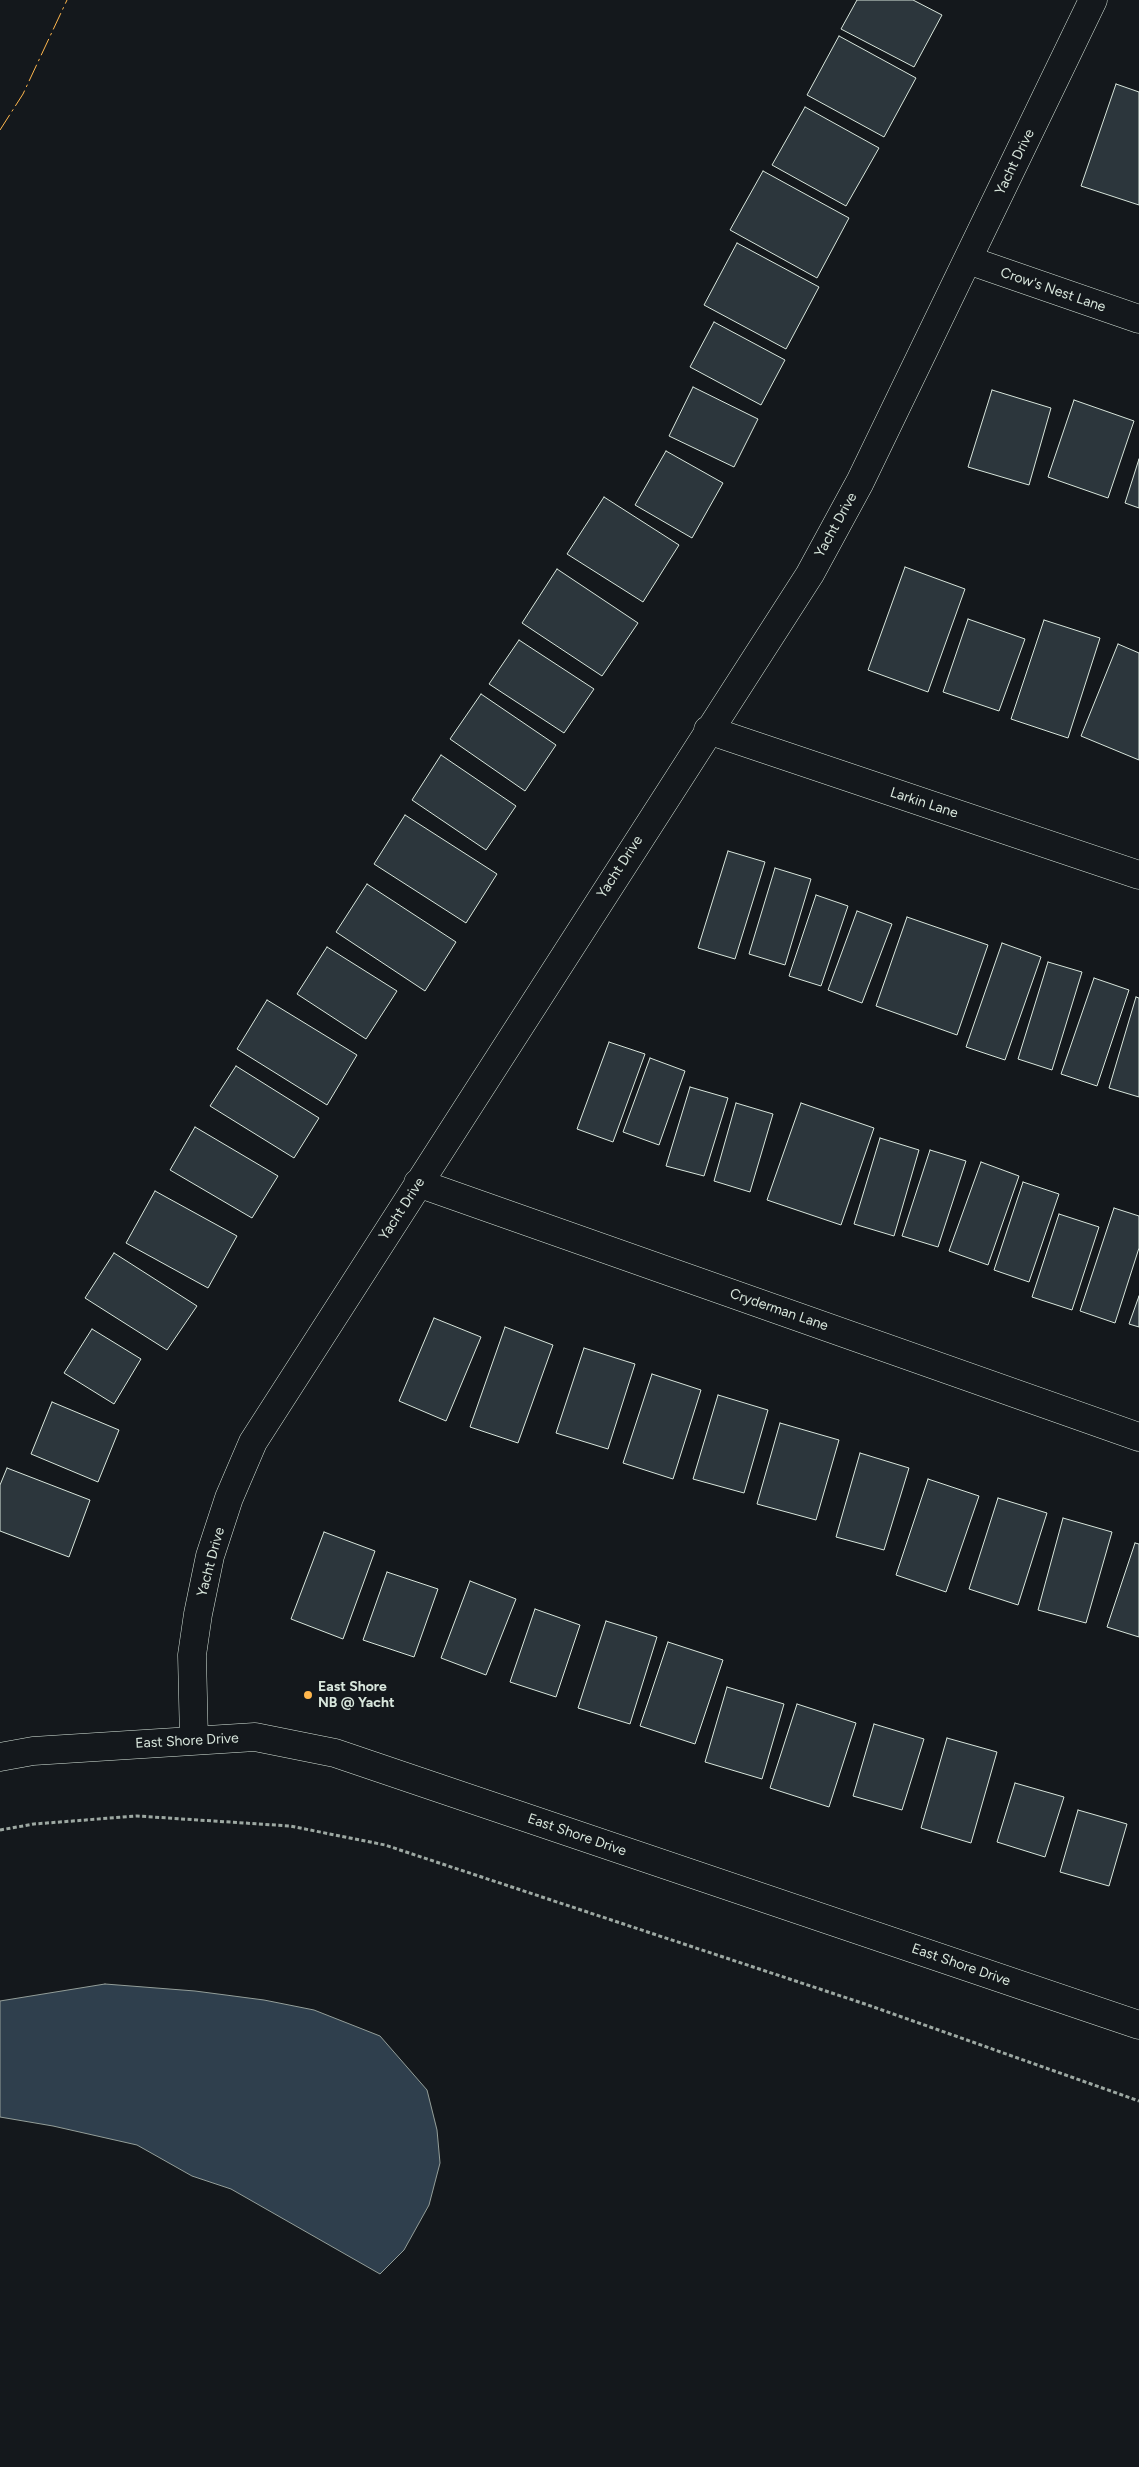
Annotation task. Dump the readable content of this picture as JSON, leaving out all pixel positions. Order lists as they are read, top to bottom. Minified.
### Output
{"streets":{"street":["Yacht Drive","Crow's Nest Lane","Larkin Lane","Cryderman Lane","East Shore Drive"]},"crossings":[["Yacht Drive","Crow's Nest Lane"],["Yacht Drive","Larkin Lane"],["Yacht Drive","Cryderman Lane"],["Yacht Drive","East Shore Drive"]],"places":["East Shore NB @ Yacht"]}
